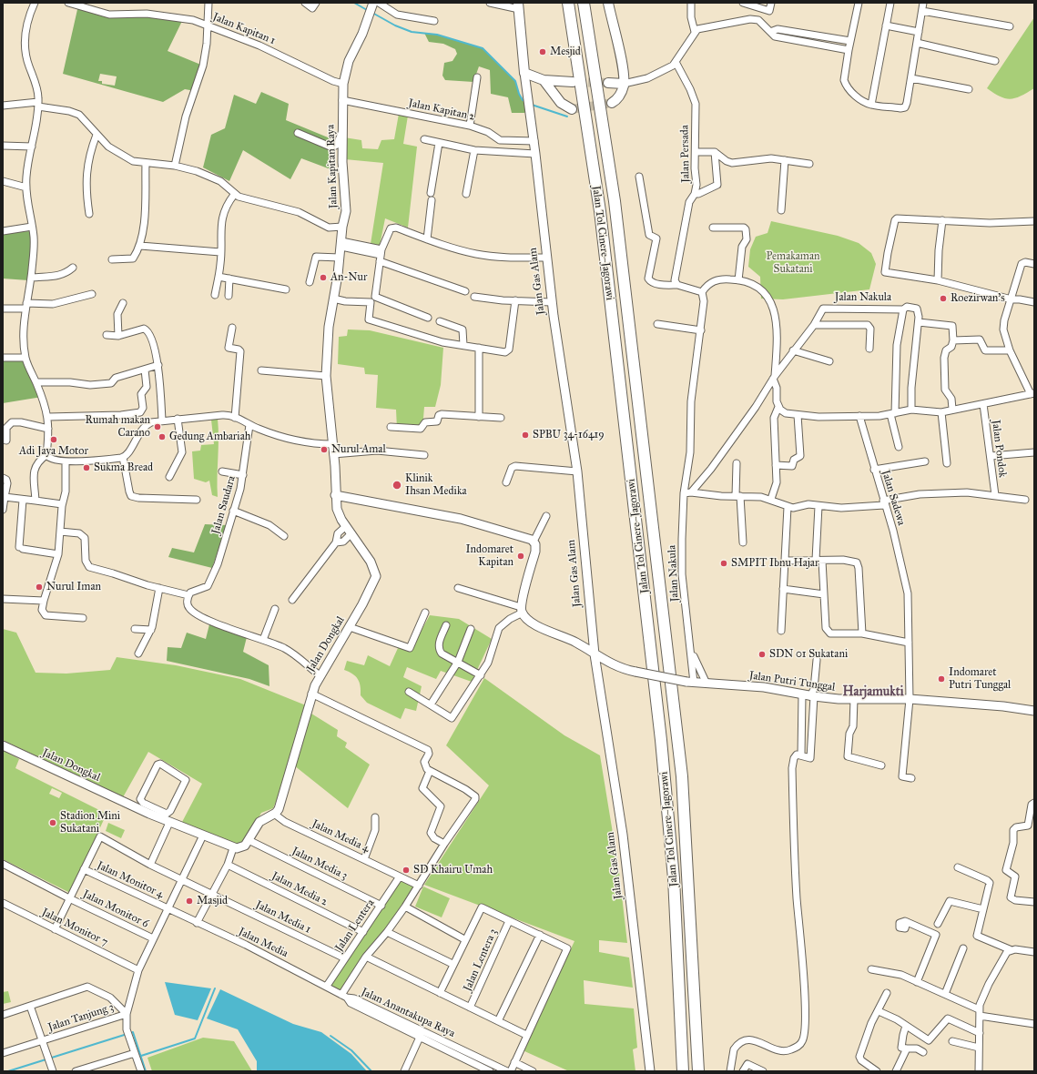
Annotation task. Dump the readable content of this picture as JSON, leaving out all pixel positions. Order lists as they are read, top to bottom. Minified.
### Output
{"streets":{"highway":["Jalan Tol Cinere–Jagorawi"],"main road":["Jalan Gas Alam"],"street":["Jalan Kapitan 1","Jalan Kapitan 2","Jalan Persada","Jalan Kapitan Raya","Jalan Nakula","Jalan Pondok","Jalan Sadewa","Jalan Saudara","Jalan Dongkal","Jalan Putri Tunggal","Jalan Media 4","Jalan Media 3","Jalan Monitor 4","Jalan Media 2","Jalan Monitor 6","Jalan Media 1","Jalan Lentera","Jalan Monitor 7","Jalan Media","Jalan Lentera 3","Jalan Anantakupa Raya","Jalan Tanjung 3"]},"crossings":[["Jalan Kapitan 1","Jalan Kapitan Raya"],["Jalan Kapitan 2","Jalan Kapitan Raya"],["Jalan Kapitan 2","Jalan Gas Alam"],["Jalan Kapitan Raya","Jalan Dongkal"],["Jalan Gas Alam","Jalan Putri Tunggal"],["Jalan Nakula","Jalan Putri Tunggal"],["Jalan Sadewa","Jalan Putri Tunggal"],["Jalan Dongkal","Jalan Media 4"],["Jalan Dongkal","Jalan Media 3"],["Jalan Media 4","Jalan Lentera"],["Jalan Media 3","Jalan Lentera"],["Jalan Monitor 4","Jalan Media 1"],["Jalan Monitor 4","Jalan Media"],["Jalan Media 2","Jalan Lentera"],["Jalan Media 1","Jalan Lentera"],["Jalan Lentera","Jalan Media"],["Jalan Media","Jalan Anantakupa Raya"]],"districts":["Harjamukti"],"parks":["Pemakaman Sukatani"],"places":["Mesjid","An-Nur","Roezirwan's","Rumah makan Carano","SPBU 34-16419","Gedung Ambariah","Adi Jaya Motor","Nurul Amal","Sukma Bread","Klinik Ihsan Medika","Indomaret Kapitan","SMPIT Ibnu Hajar","Nurul Iman","SDN 01 Sukatani","Indomaret Putri Tunggal","Stadion Mini Sukatani","SD Khairu Umah","Masjid"]}
